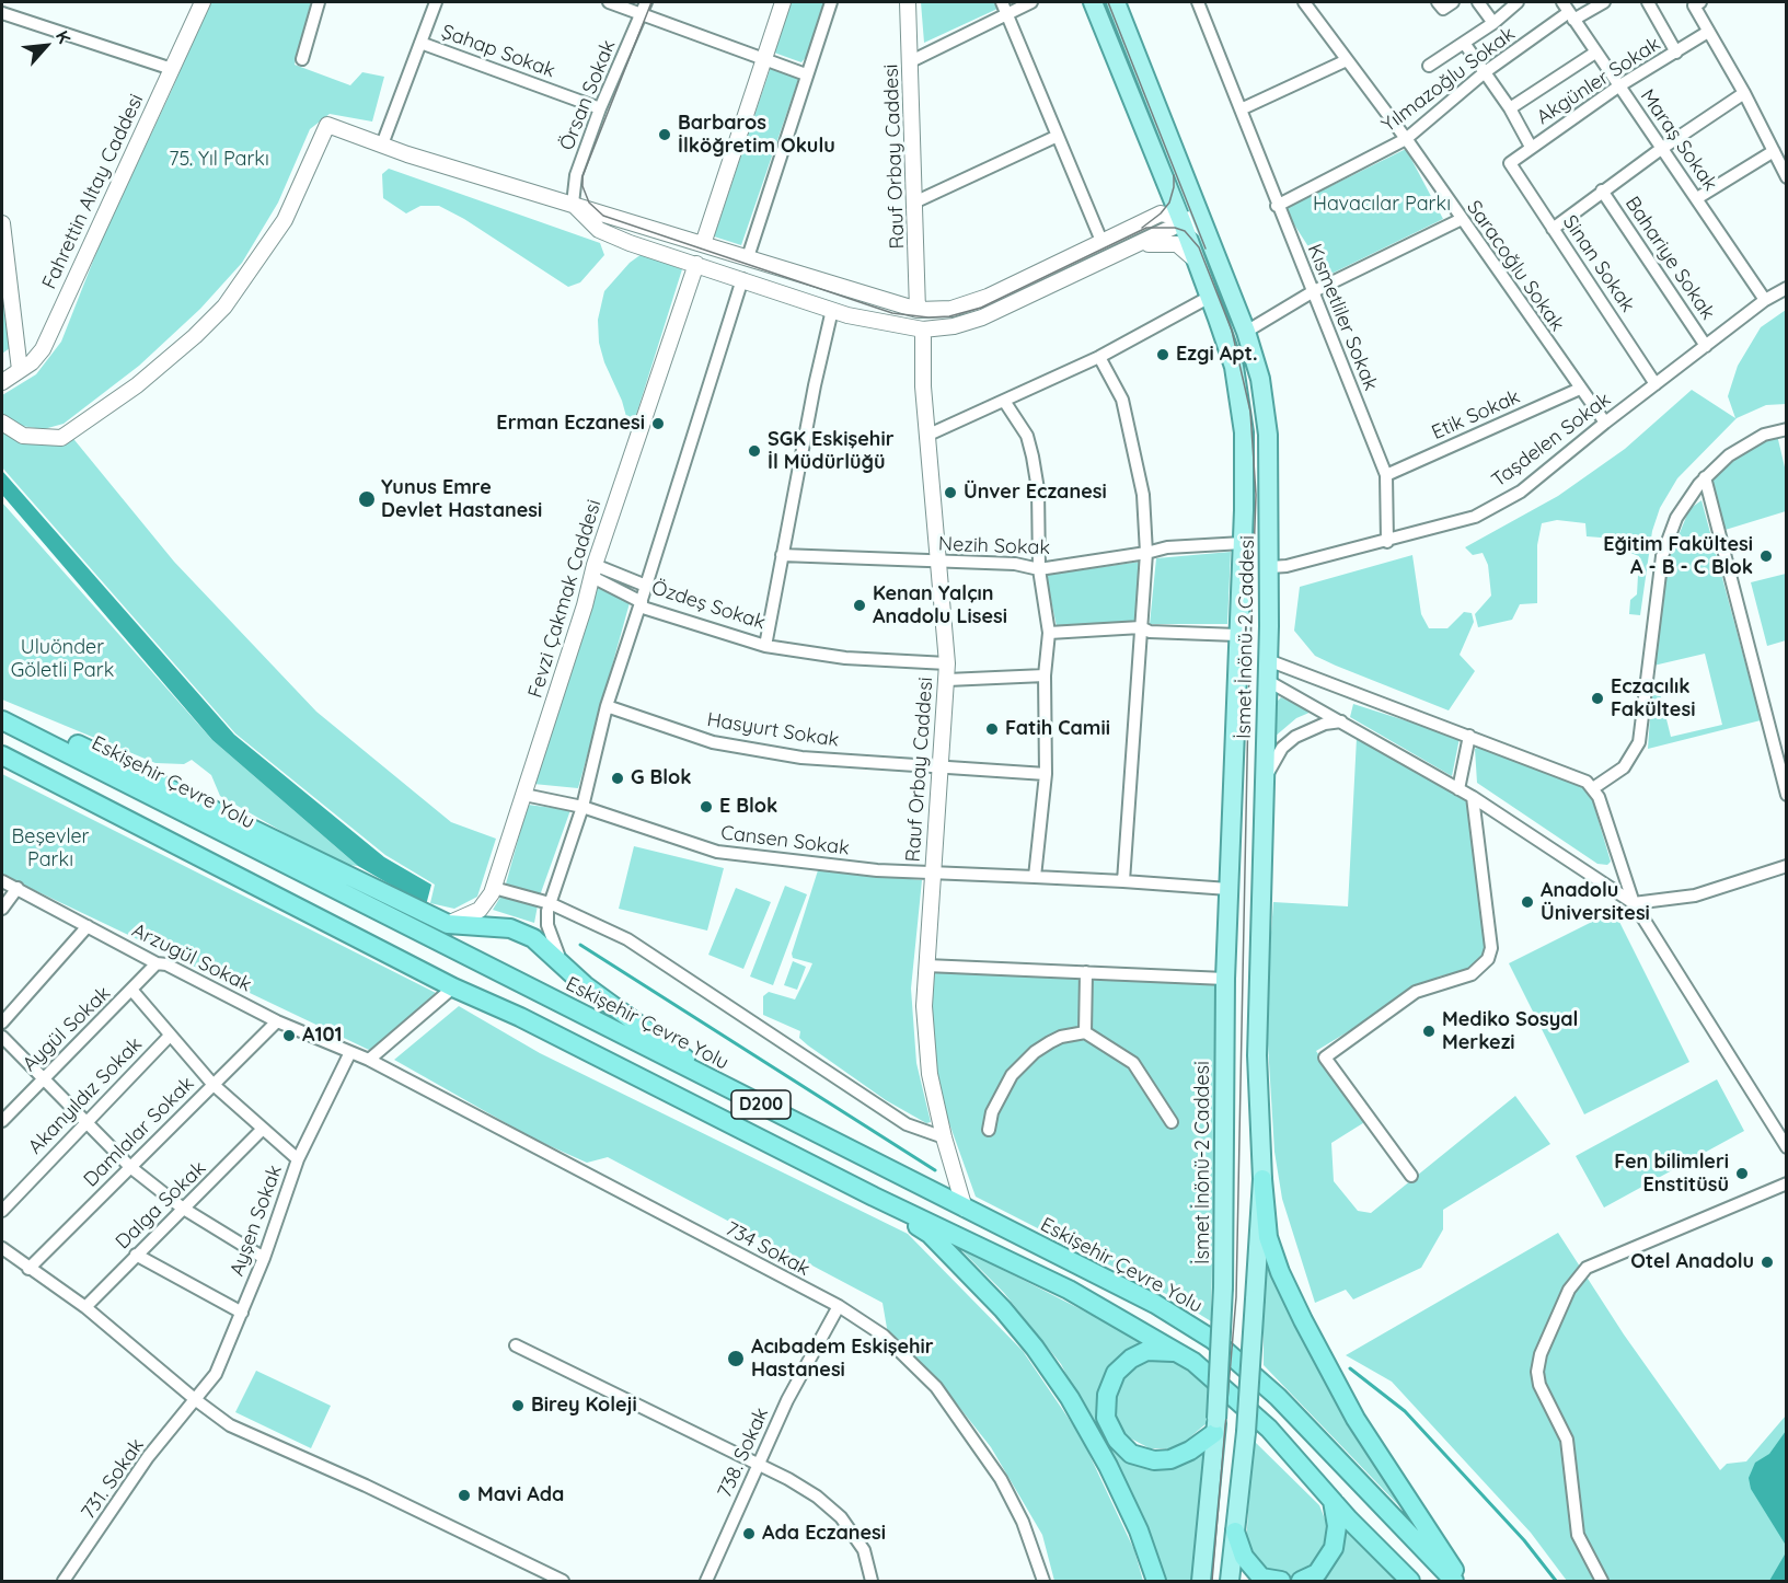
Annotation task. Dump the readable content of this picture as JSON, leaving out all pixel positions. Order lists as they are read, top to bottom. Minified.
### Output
{"streets":{"highway":["Eskişehir Çevre Yolu","D200"],"main road":["İsmet İnönü-2 Caddesi"],"street":["Şahap Sokak","Yılmazoğlu Sokak","Akgünler Sokak","Örsan Sokak","Maraş Sokak","Rauf Orbay Caddesi","Fahrettin Altay Caddesi","Bahariye Sokak","Sinan Sokak","Saracoğlu Sokak","Kısmetliler Sokak","Etik Sokak","Taşdelen Sokak","Nezih Sokak","Fevzi Çakmak Caddesi","Özdeş Sokak","Hasyurt Sokak","Cansen Sokak","Arzugül Sokak","Aygül Sokak","Akanyıldız Sokak","Damlalar Sokak","Dalga Sokak","Ayşen Sokak","734 Sokak","738. Sokak","731. Sokak"]},"crossings":[["Şahap Sokak","Örsan Sokak"],["Yılmazoğlu Sokak","Maraş Sokak"],["Yılmazoğlu Sokak","Saracoğlu Sokak"],["Yılmazoğlu Sokak","Kısmetliler Sokak"],["Akgünler Sokak","Maraş Sokak"],["Akgünler Sokak","Sinan Sokak"],["Maraş Sokak","Taşdelen Sokak"],["Rauf Orbay Caddesi","Nezih Sokak"],["Rauf Orbay Caddesi","Hasyurt Sokak"],["Rauf Orbay Caddesi","Eskişehir Çevre Yolu"],["Rauf Orbay Caddesi","Cansen Sokak"],["Bahariye Sokak","Taşdelen Sokak"],["Sinan Sokak","Taşdelen Sokak"],["Saracoğlu Sokak","Etik Sokak"],["Saracoğlu Sokak","Taşdelen Sokak"],["Kısmetliler Sokak","Etik Sokak"],["Kısmetliler Sokak","Taşdelen Sokak"],["Taşdelen Sokak","İsmet İnönü-2 Caddesi"],["Nezih Sokak","Özdeş Sokak"],["Nezih Sokak","İsmet İnönü-2 Caddesi"],["Fevzi Çakmak Caddesi","Cansen Sokak"],["İsmet İnönü-2 Caddesi","Cansen Sokak"],["Arzugül Sokak","Aygül Sokak"],["Arzugül Sokak","Damlalar Sokak"],["Arzugül Sokak","Ayşen Sokak"],["Arzugül Sokak","734 Sokak"],["Ayşen Sokak","731. Sokak"],["734 Sokak","738. Sokak"]],"parks":["75. Yıl Parkı","Havacılar Parkı","Uluönder Göletli Park","Beşevler Parkı"],"places":["Barbaros İlköğretim Okulu","Ezgi Apt.","Erman Eczanesi","SGK Eskişehir İl Müdürlüğü","Ünver Eczanesi","Yunus Emre Devlet Hastanesi","Eğitim Fakültesi A - B - C Blok","Kenan Yalçın Anadolu Lisesi","Eczacılık Fakültesi","Fatih Camii","G Blok","E Blok","Anadolu Üniversitesi","Mediko Sosyal Merkezi","A101","Fen bilimleri Enstitüsü","Otel Anadolu","Acıbadem Eskişehir Hastanesi","Birey Koleji","Mavi Ada","Ada Eczanesi"],"north":"top right"}
